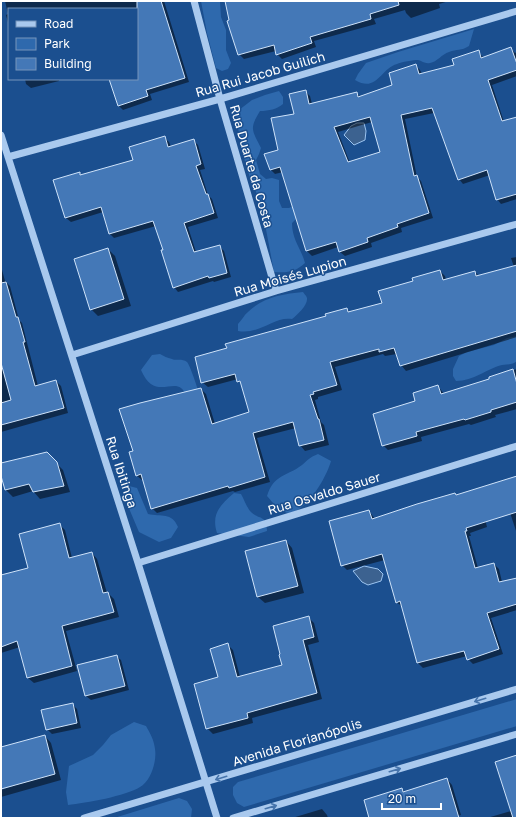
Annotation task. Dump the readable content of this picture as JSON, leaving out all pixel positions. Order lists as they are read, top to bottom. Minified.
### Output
{"streets":{"street":["Rua Rui Jacob Guilich","Rua Duarte da Costa","Rua Moisés Lupion","Rua Ibitinga","Rua Osvaldo Sauer","Avenida Florianópolis"]},"crossings":[["Rua Rui Jacob Guilich","Rua Duarte da Costa"],["Rua Rui Jacob Guilich","Rua Ibitinga"],["Rua Duarte da Costa","Rua Moisés Lupion"],["Rua Moisés Lupion","Rua Ibitinga"],["Rua Ibitinga","Rua Osvaldo Sauer"],["Rua Ibitinga","Avenida Florianópolis"]],"legend":["Road","Park","Building"],"scale_bar":"20 m"}
